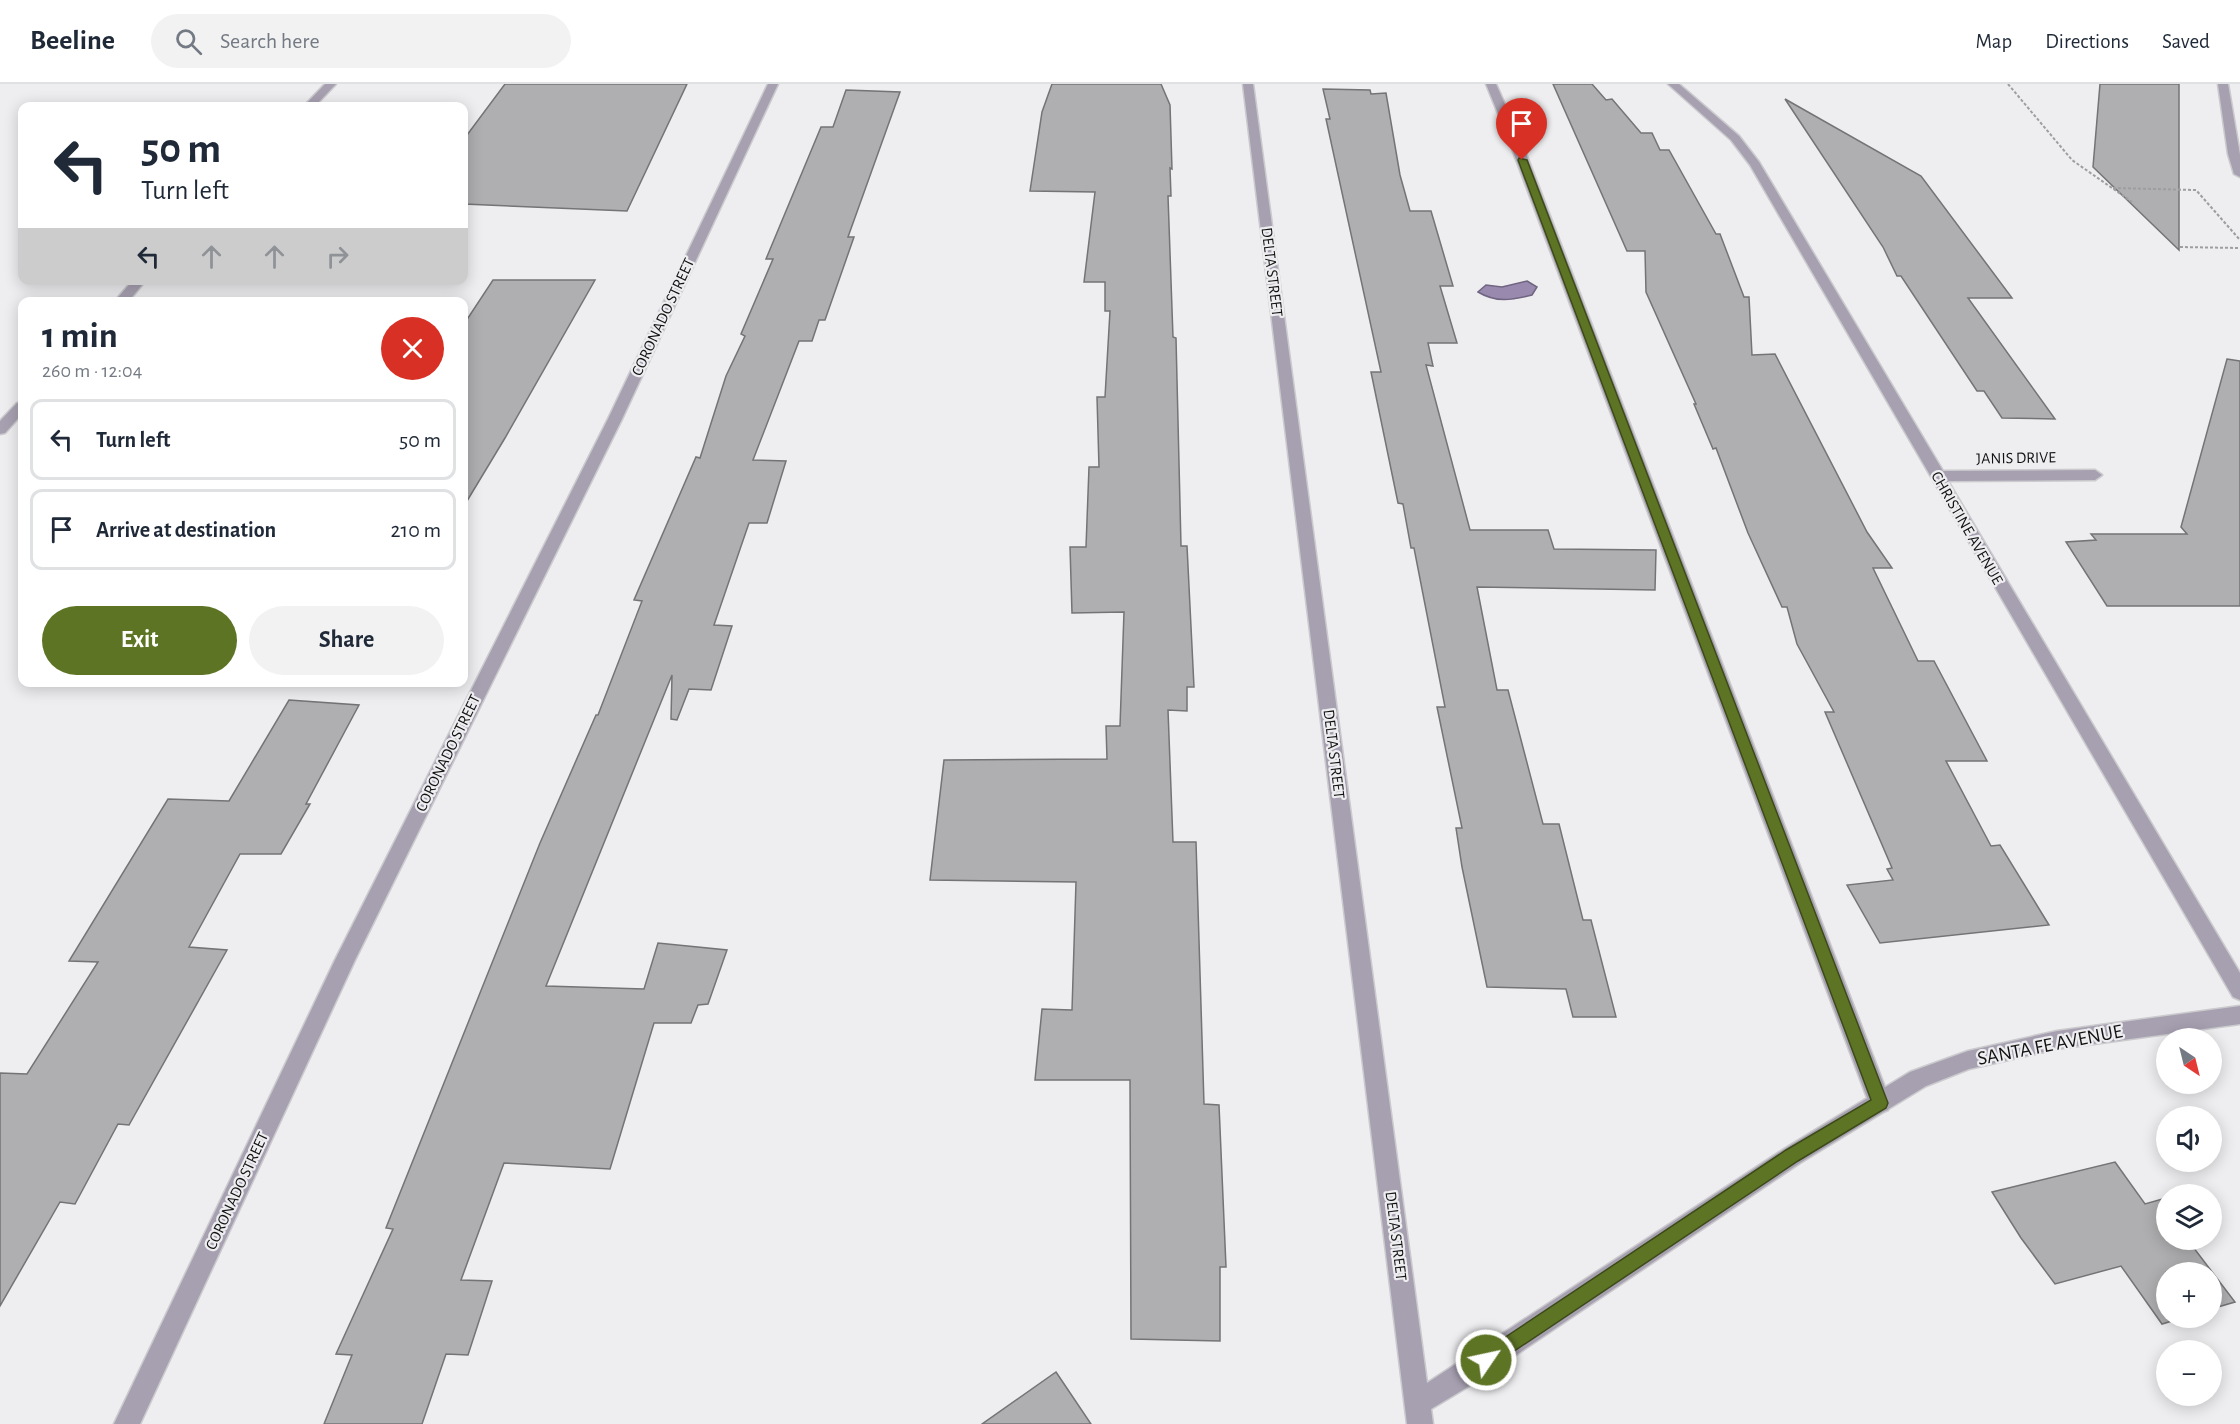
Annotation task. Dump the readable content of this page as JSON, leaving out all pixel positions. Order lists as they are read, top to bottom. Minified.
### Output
{"streets":{"street":["DELTA STREET","CORONADO STREET","JANIS DRIVE","CHRISTINE AVENUE","SANTA FE AVENUE"]},"crossings":[["DELTA STREET","SANTA FE AVENUE"],["JANIS DRIVE","CHRISTINE AVENUE"]],"north":"bottom right","page":{"header":"Beeline","search":"Search here","nav":["Map","Directions","Saved"],"turn":["50 m","Turn left"],"heading":["1 min","260 m · 12:04"],"list":[{"name":"Turn left","value":"50 m"},{"name":"Arrive at destination","value":"210 m"}],"buttons":["Exit","Share"],"map_buttons":["+","−"]}}
